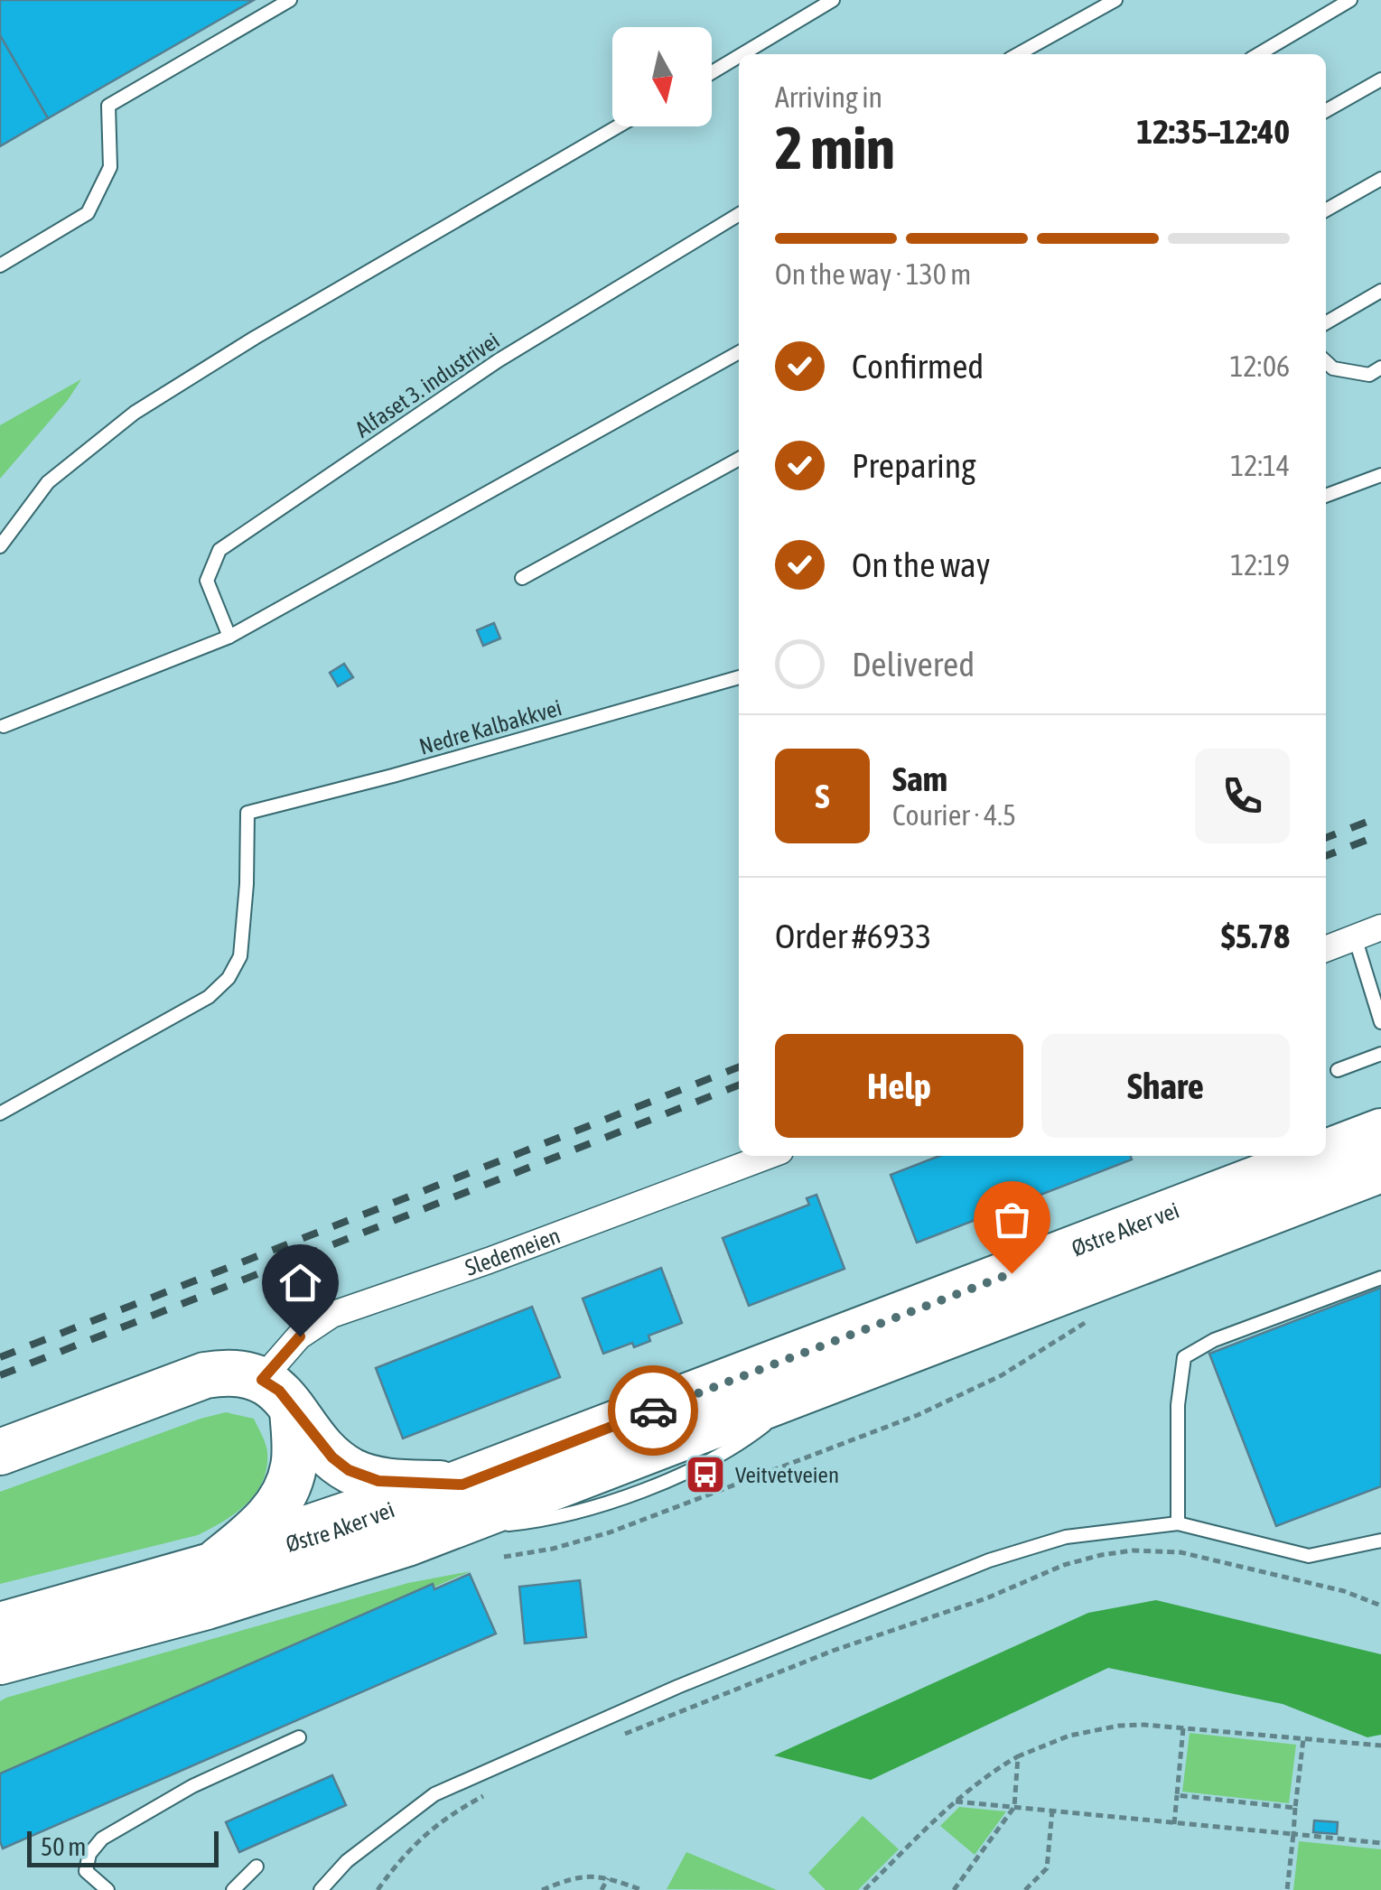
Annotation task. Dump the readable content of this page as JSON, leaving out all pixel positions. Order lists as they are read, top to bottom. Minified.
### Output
{"streets":{"highway":["Østre Aker vei"],"street":["Sledemeien"],"lane":["Alfaset 3. industrivei","Nedre Kalbakkvei"]},"places":{"bus stop":["Veitvetveien"]},"scale_bar":"50 m","north":"bottom","page":{"heading":["2 min","Arriving in","12:35–12:40"],"panel":["Sam","Courier · 4.5","Order #6933","$5.78"],"bar":"On the way · 130 m","list":[["Confirmed","12:06"],["Preparing","12:14"],["On the way","12:19"],"Delivered"],"round":"S","buttons":["Help","Share"],"scale":"50 m"}}
